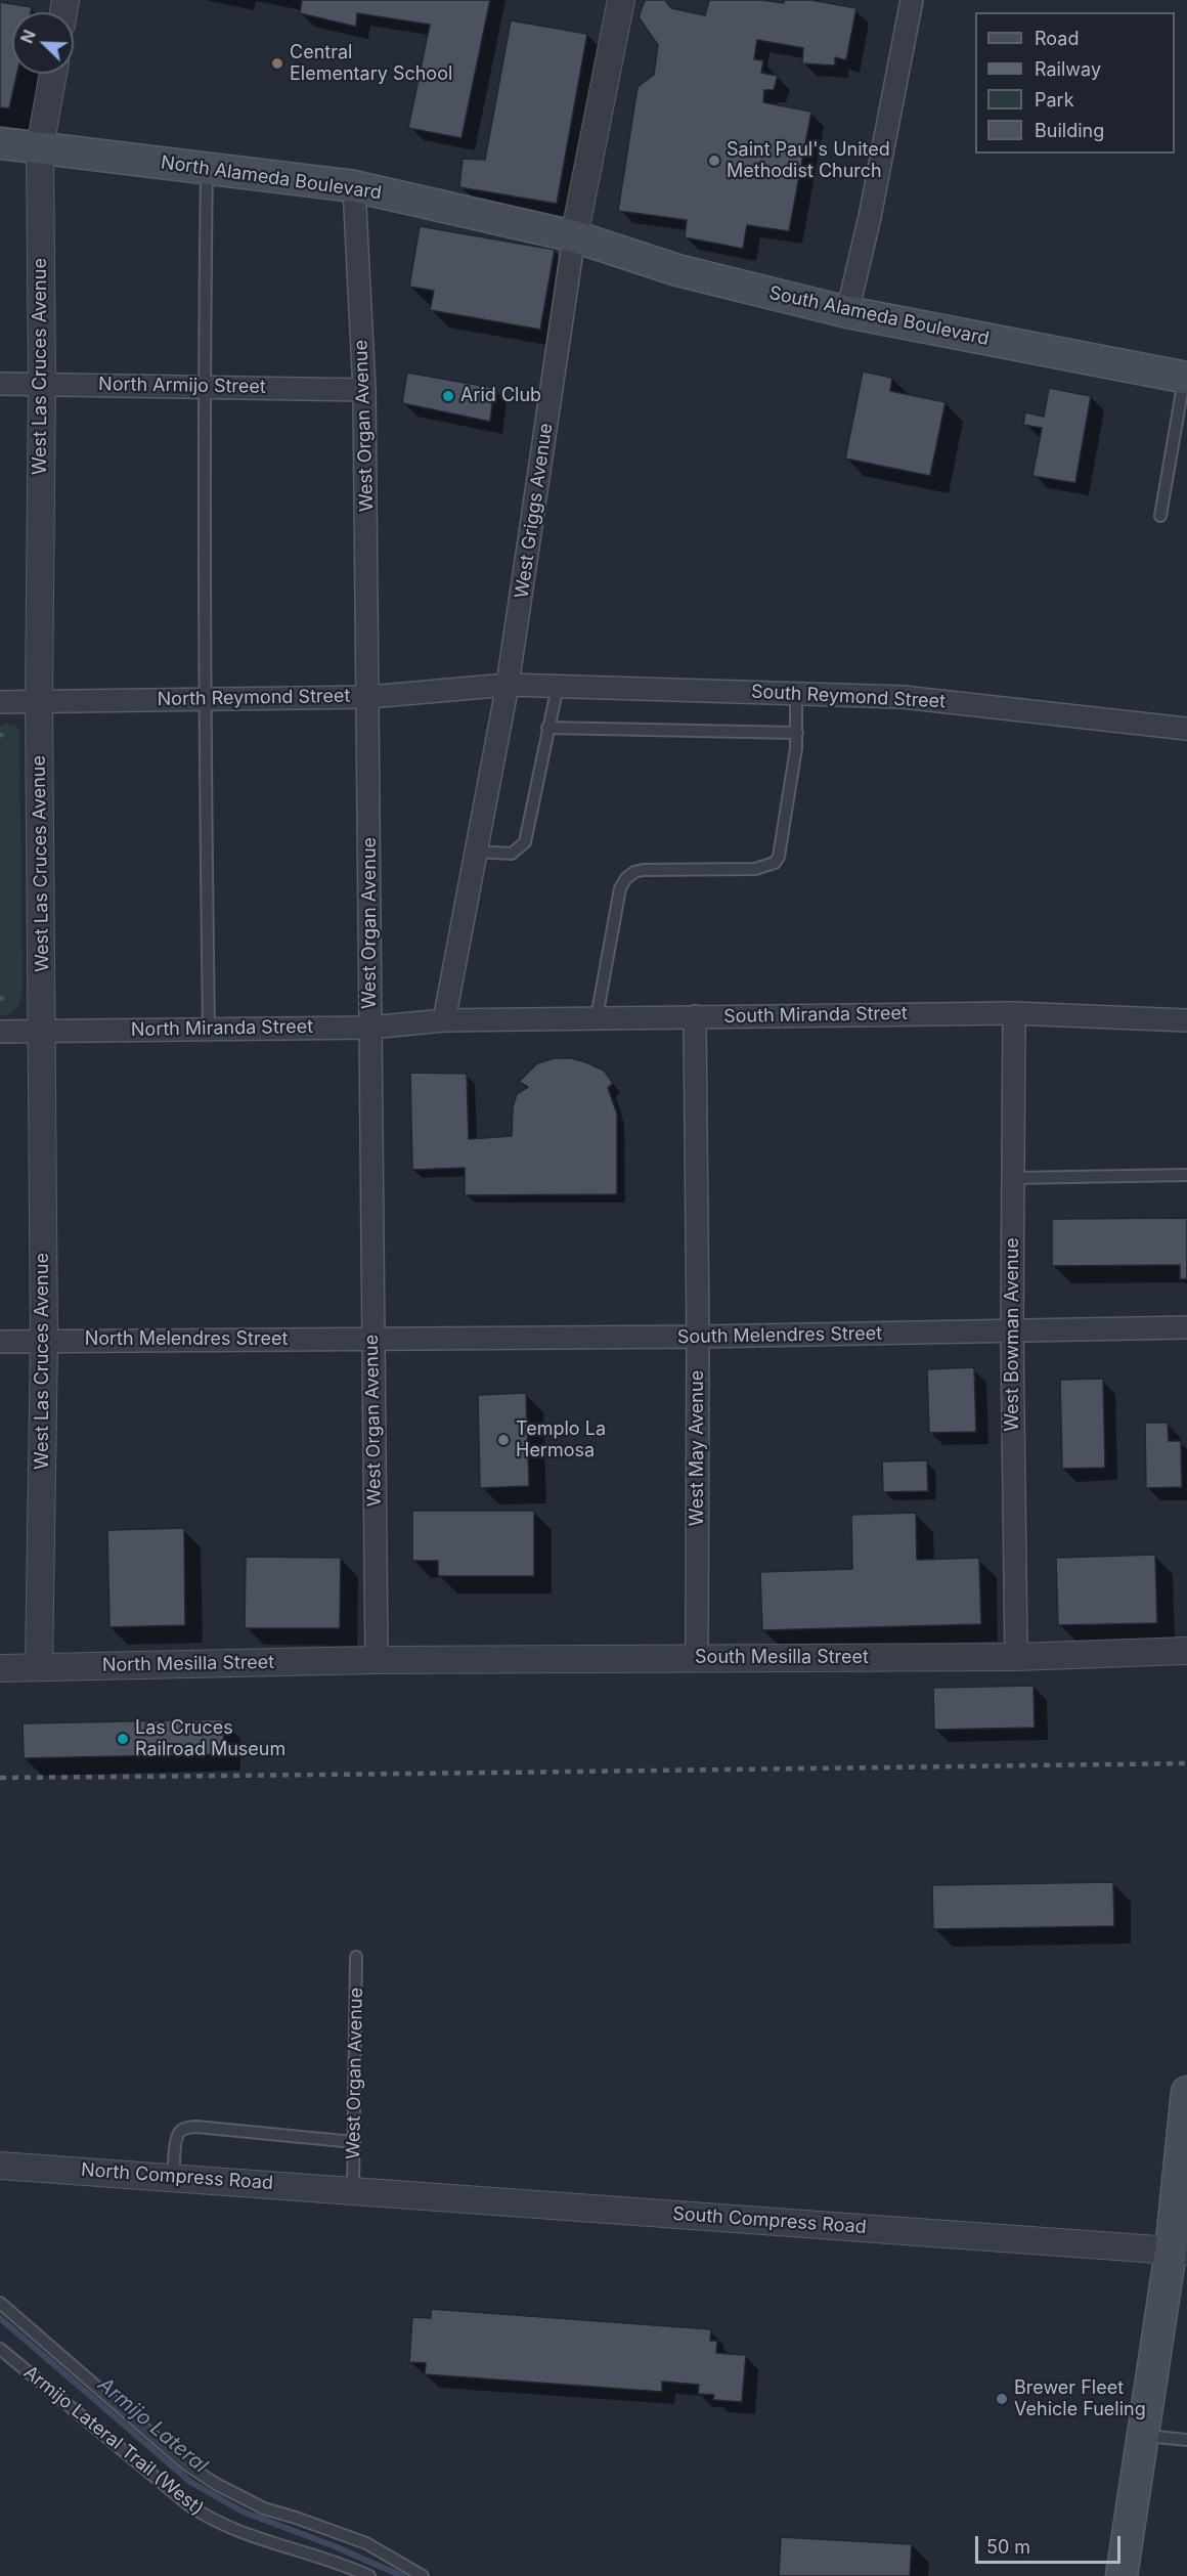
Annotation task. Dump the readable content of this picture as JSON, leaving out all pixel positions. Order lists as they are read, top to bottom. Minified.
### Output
{"streets":{"main road":["North Alameda Boulevard","South Alameda Boulevard"],"street":["West Las Cruces Avenue","North Armijo Street","West Organ Avenue","West Griggs Avenue","South Reymond Street","North Reymond Street","South Miranda Street","North Miranda Street","West Bowman Avenue","South Melendres Street","North Melendres Street","West May Avenue","South Mesilla Street","North Mesilla Street","North Compress Road","South Compress Road"],"lane":["Armijo Lateral Trail (West)"]},"crossings":[["North Alameda Boulevard","South Alameda Boulevard"],["North Alameda Boulevard","West Las Cruces Avenue"],["North Alameda Boulevard","West Organ Avenue"],["North Alameda Boulevard","West Griggs Avenue"],["South Alameda Boulevard","West Griggs Avenue"],["West Las Cruces Avenue","North Armijo Street"],["West Las Cruces Avenue","North Reymond Street"],["West Las Cruces Avenue","North Miranda Street"],["West Las Cruces Avenue","North Melendres Street"],["West Las Cruces Avenue","North Mesilla Street"],["North Armijo Street","West Organ Avenue"],["West Organ Avenue","North Reymond Street"],["West Organ Avenue","North Miranda Street"],["West Organ Avenue","South Melendres Street"],["West Organ Avenue","North Melendres Street"],["West Organ Avenue","South Mesilla Street"],["West Organ Avenue","North Mesilla Street"],["West Organ Avenue","North Compress Road"],["West Organ Avenue","South Compress Road"],["West Griggs Avenue","South Reymond Street"],["West Griggs Avenue","North Reymond Street"],["West Griggs Avenue","South Miranda Street"],["West Griggs Avenue","North Miranda Street"],["South Reymond Street","North Reymond Street"],["South Miranda Street","North Miranda Street"],["South Miranda Street","West Bowman Avenue"],["South Miranda Street","West May Avenue"],["West Bowman Avenue","South Melendres Street"],["West Bowman Avenue","South Mesilla Street"],["South Melendres Street","North Melendres Street"],["South Melendres Street","West May Avenue"],["West May Avenue","South Mesilla Street"],["South Mesilla Street","North Mesilla Street"],["North Compress Road","South Compress Road"]],"water":["Armijo Lateral"],"places":["Central Elementary School","Saint Paul's United Methodist Church","Arid Club","Templo La Hermosa","Las Cruces Railroad Museum","Brewer Fleet Vehicle Fueling"],"legend":["Road","Railway","Park","Building"],"scale_bar":"50 m","north":"top left"}
